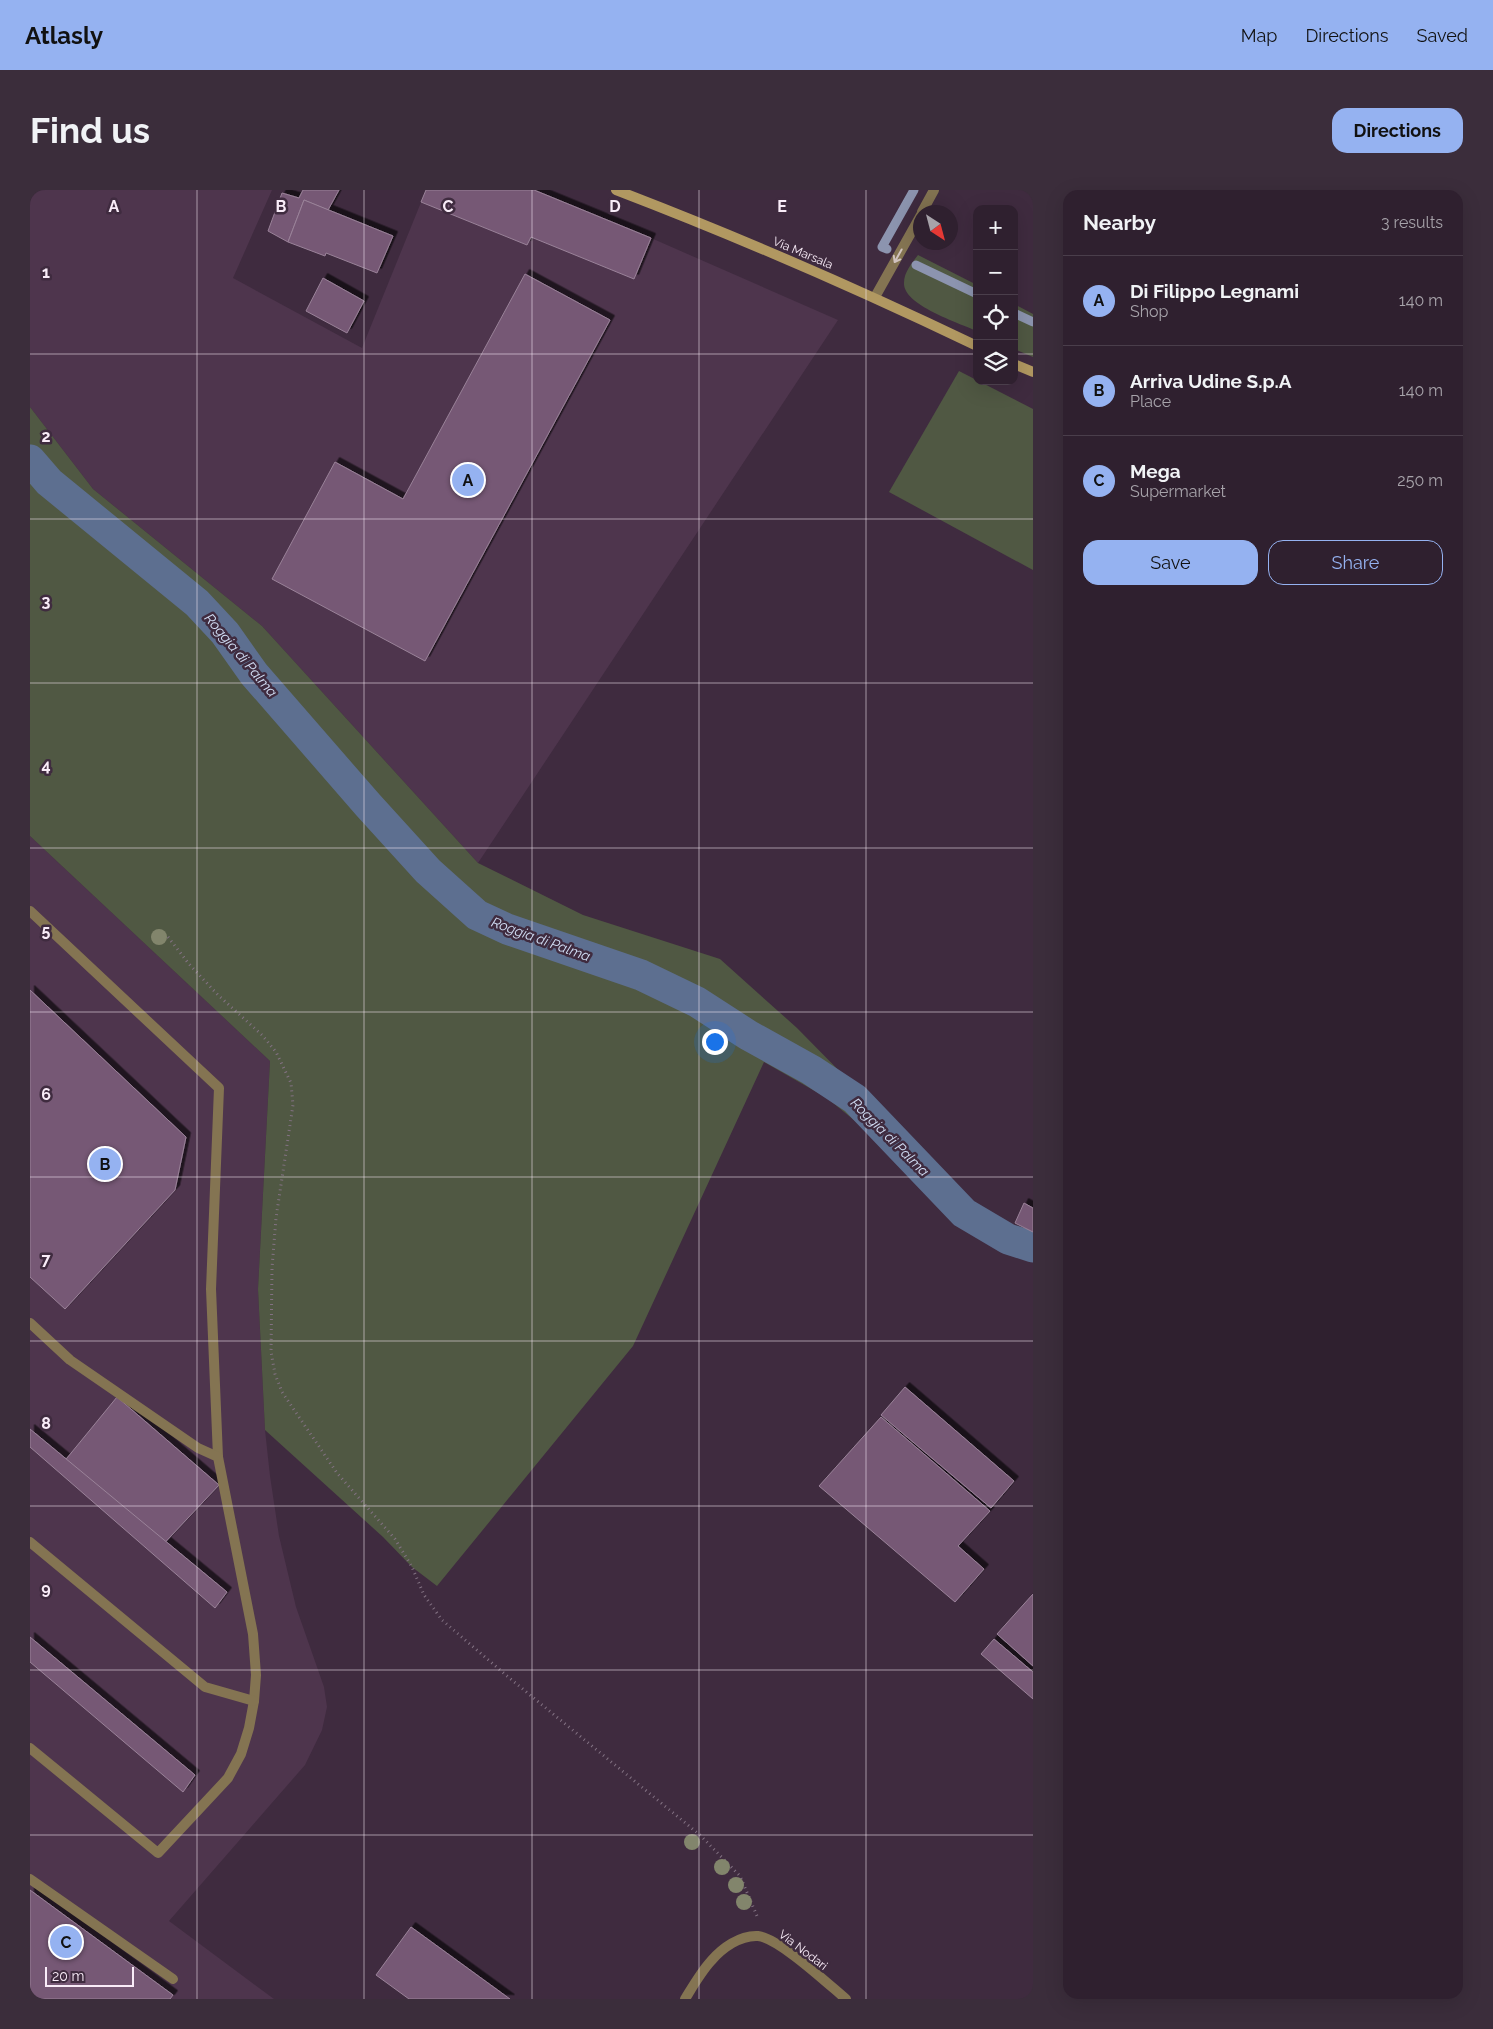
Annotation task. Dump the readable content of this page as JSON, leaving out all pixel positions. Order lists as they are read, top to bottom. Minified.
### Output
{"streets":{"street":["Via Marsala","Via Nodari"]},"water":["Roggia di Palma"],"scale_bar":"20 m","north":"bottom right","page":{"header":"Atlasly","nav":["Map","Directions","Saved"],"buttons":["Directions",["Save","Share"]],"title":"Find us","heading":["Nearby","3 results"],"map_buttons":["+","−"],"list":[{"mark":"A","name":"Di Filippo Legnami","note":"Shop","value":"140 m"},{"mark":"B","name":"Arriva Udine S.p.A","note":"Place","value":"140 m"},{"mark":"C","name":"Mega","note":"Supermarket","value":"250 m"}],"pins":["A","B","C"],"scale":"20 m"},"grid":{"columns":["A","B","C","D","E"],"rows":["1","2","3","4","5","6","7","8","9"]}}
